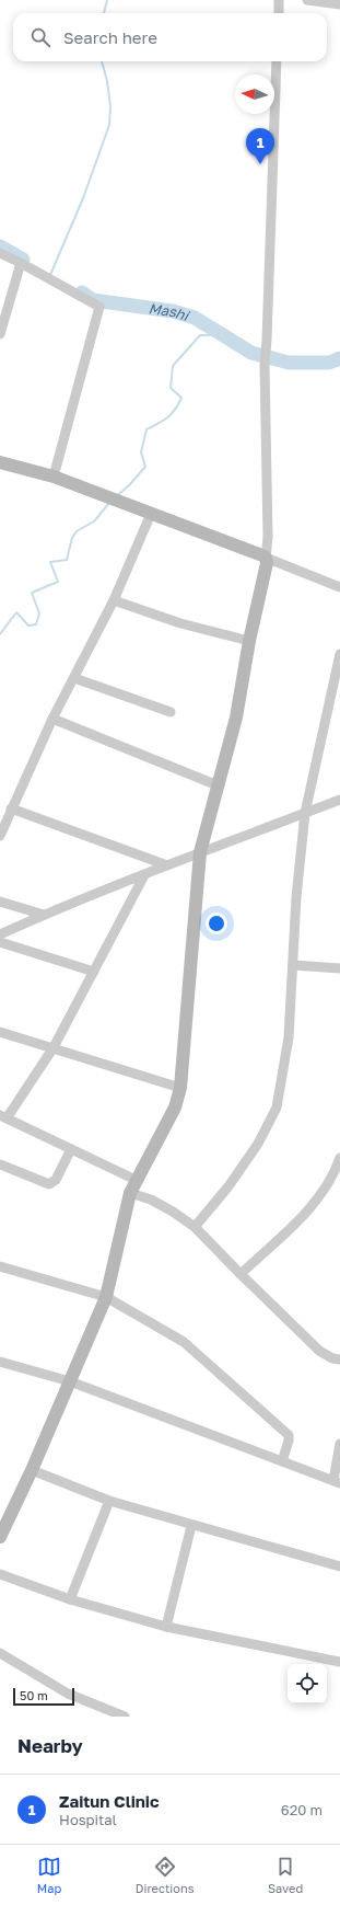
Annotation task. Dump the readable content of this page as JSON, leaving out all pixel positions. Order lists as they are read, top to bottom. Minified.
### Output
{"water":["Mashi"],"scale_bar":"50 m","north":"left","page":{"search":"Search here","pins":"1","scale":"50 m","heading":"Nearby","list":[{"mark":"1","name":"Zaitun Clinic","note":"Hospital","value":"620 m"}],"nav":["Map","Directions","Saved"]}}
